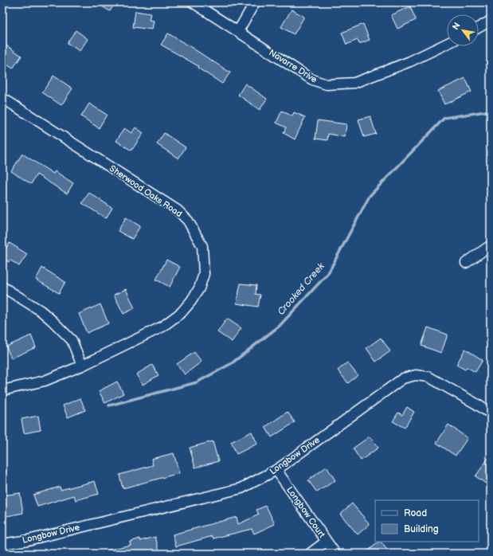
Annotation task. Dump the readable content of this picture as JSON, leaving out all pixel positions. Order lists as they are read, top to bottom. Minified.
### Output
{"streets":{"street":["Navarre Drive","Sherwood Oaks Road","Longbow Drive","Longbow Court"]},"crossings":[["Longbow Drive","Longbow Court"]],"water":["Crooked Creek"],"legend":["Road","Building"],"north":"top left"}
